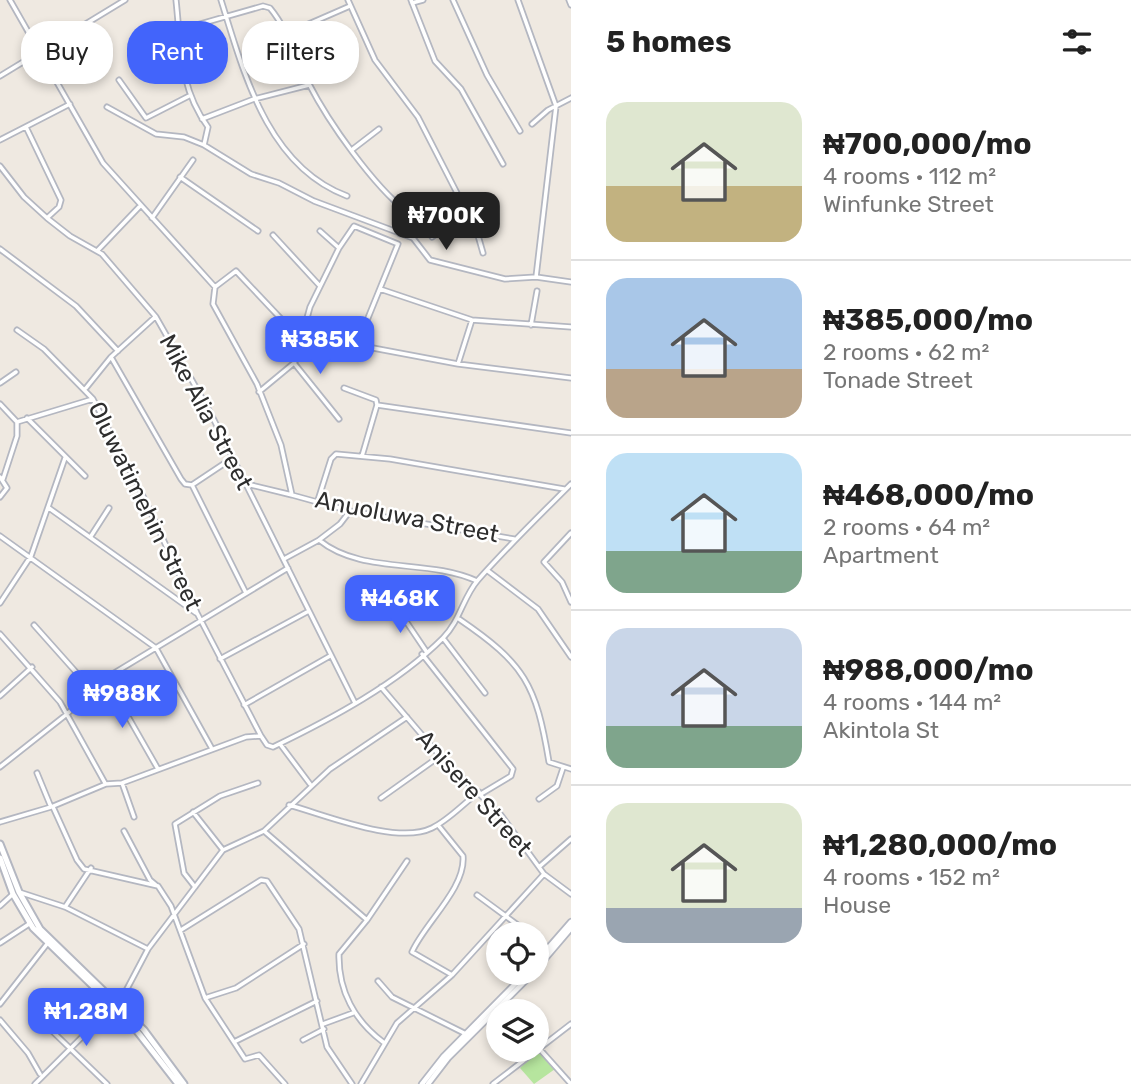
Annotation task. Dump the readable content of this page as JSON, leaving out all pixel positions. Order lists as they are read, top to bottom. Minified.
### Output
{"streets":{"street":["Mike Alia Street","Oluwatimehin Street","Anuoluwa Street","Anisere Street"]},"page":{"heading":"5 homes","chip":["Buy","Rent","Filters"],"list":[{"name":"₦700,000/mo","note":"4 rooms · 112 m² · Winfunke Street"},{"name":"₦385,000/mo","note":"2 rooms · 62 m² · Tonade Street"},{"name":"₦468,000/mo","note":"2 rooms · 64 m² · Apartment"},{"name":"₦988,000/mo","note":"4 rooms · 144 m² · Akintola St"},{"name":"₦1,280,000/mo","note":"4 rooms · 152 m² · House"}],"price":["₦700K","₦385K","₦468K","₦988K","₦1.28M"]}}
